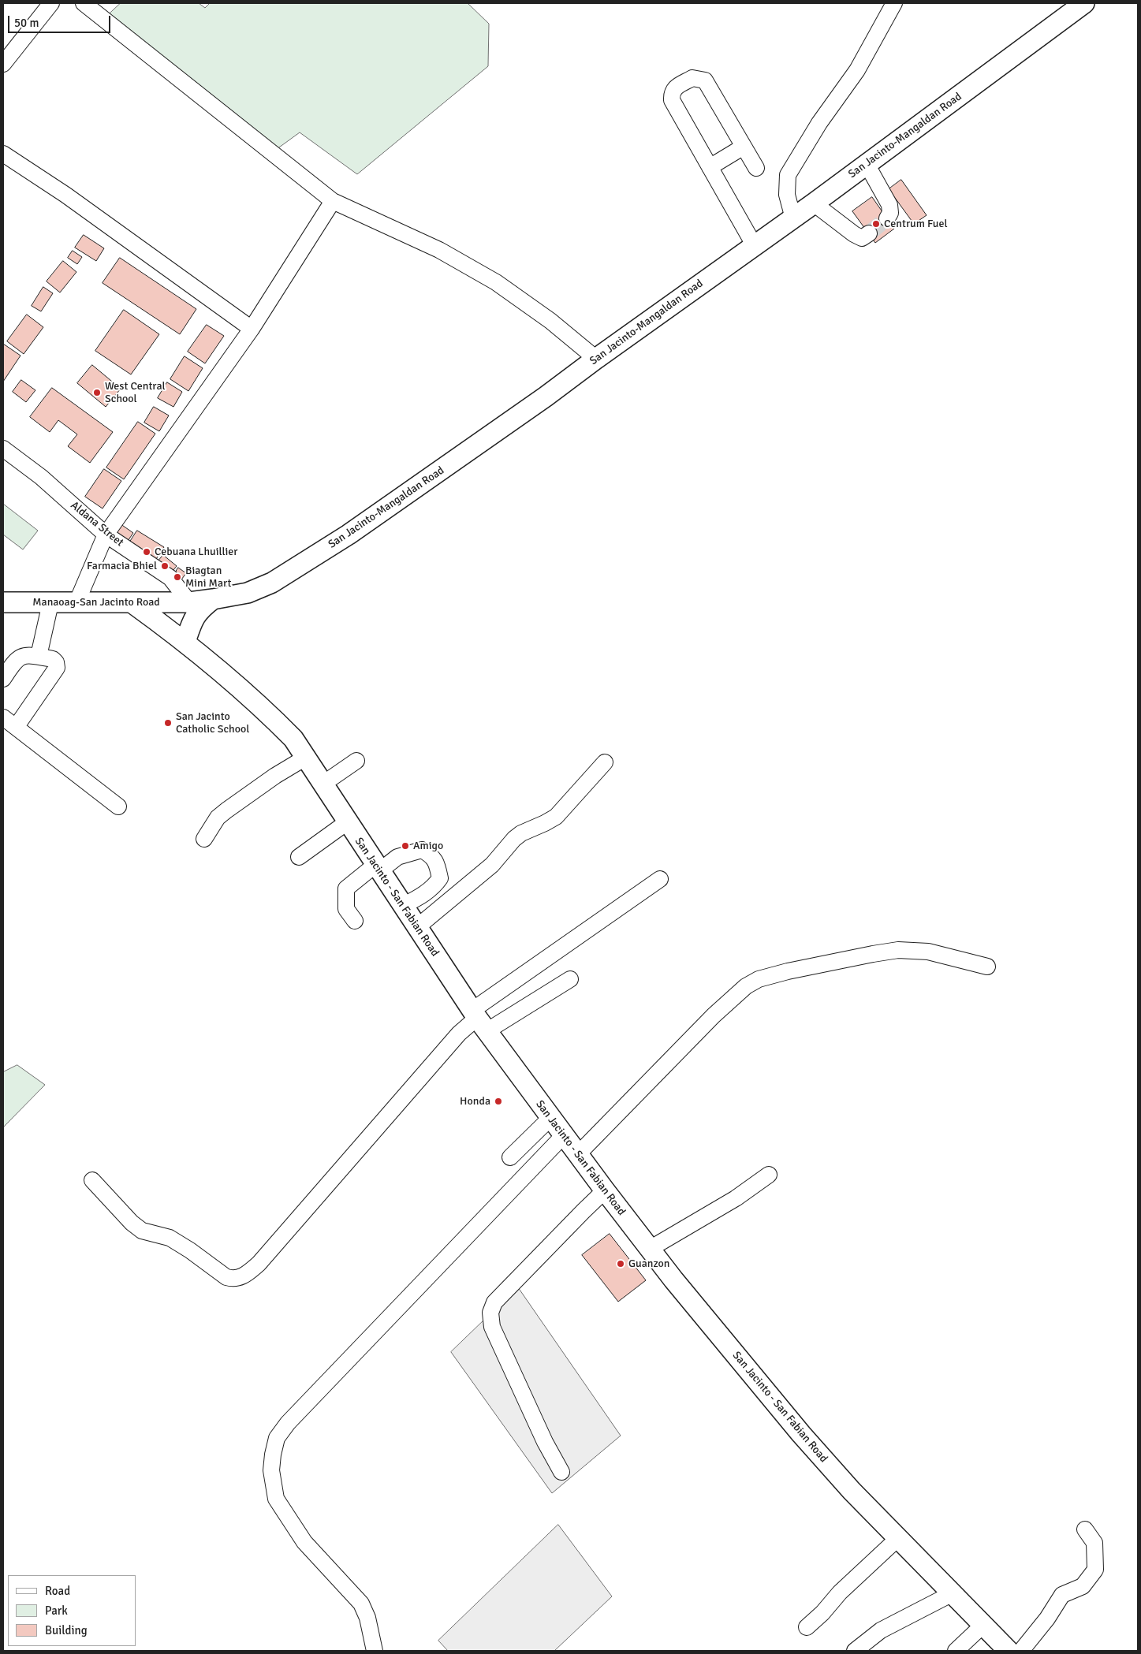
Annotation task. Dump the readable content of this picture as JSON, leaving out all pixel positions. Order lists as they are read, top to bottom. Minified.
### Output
{"streets":{"main road":["San Jacinto-Mangaldan Road","Manaoag-San Jacinto Road","San Jacinto - San Fabian Road"],"street":["Aldana Street"]},"crossings":[["San Jacinto-Mangaldan Road","Aldana Street"],["San Jacinto-Mangaldan Road","Manaoag-San Jacinto Road"],["Aldana Street","Manaoag-San Jacinto Road"],["Manaoag-San Jacinto Road","San Jacinto - San Fabian Road"]],"places":["Centrum Fuel","West Central School","Cebuana Lhuillier","Farmacia Bhiel","Biagtan Mini Mart","San Jacinto Catholic School","Amigo","Honda","Guanzon"],"legend":["Road","Park","Building"],"scale_bar":"50 m"}
